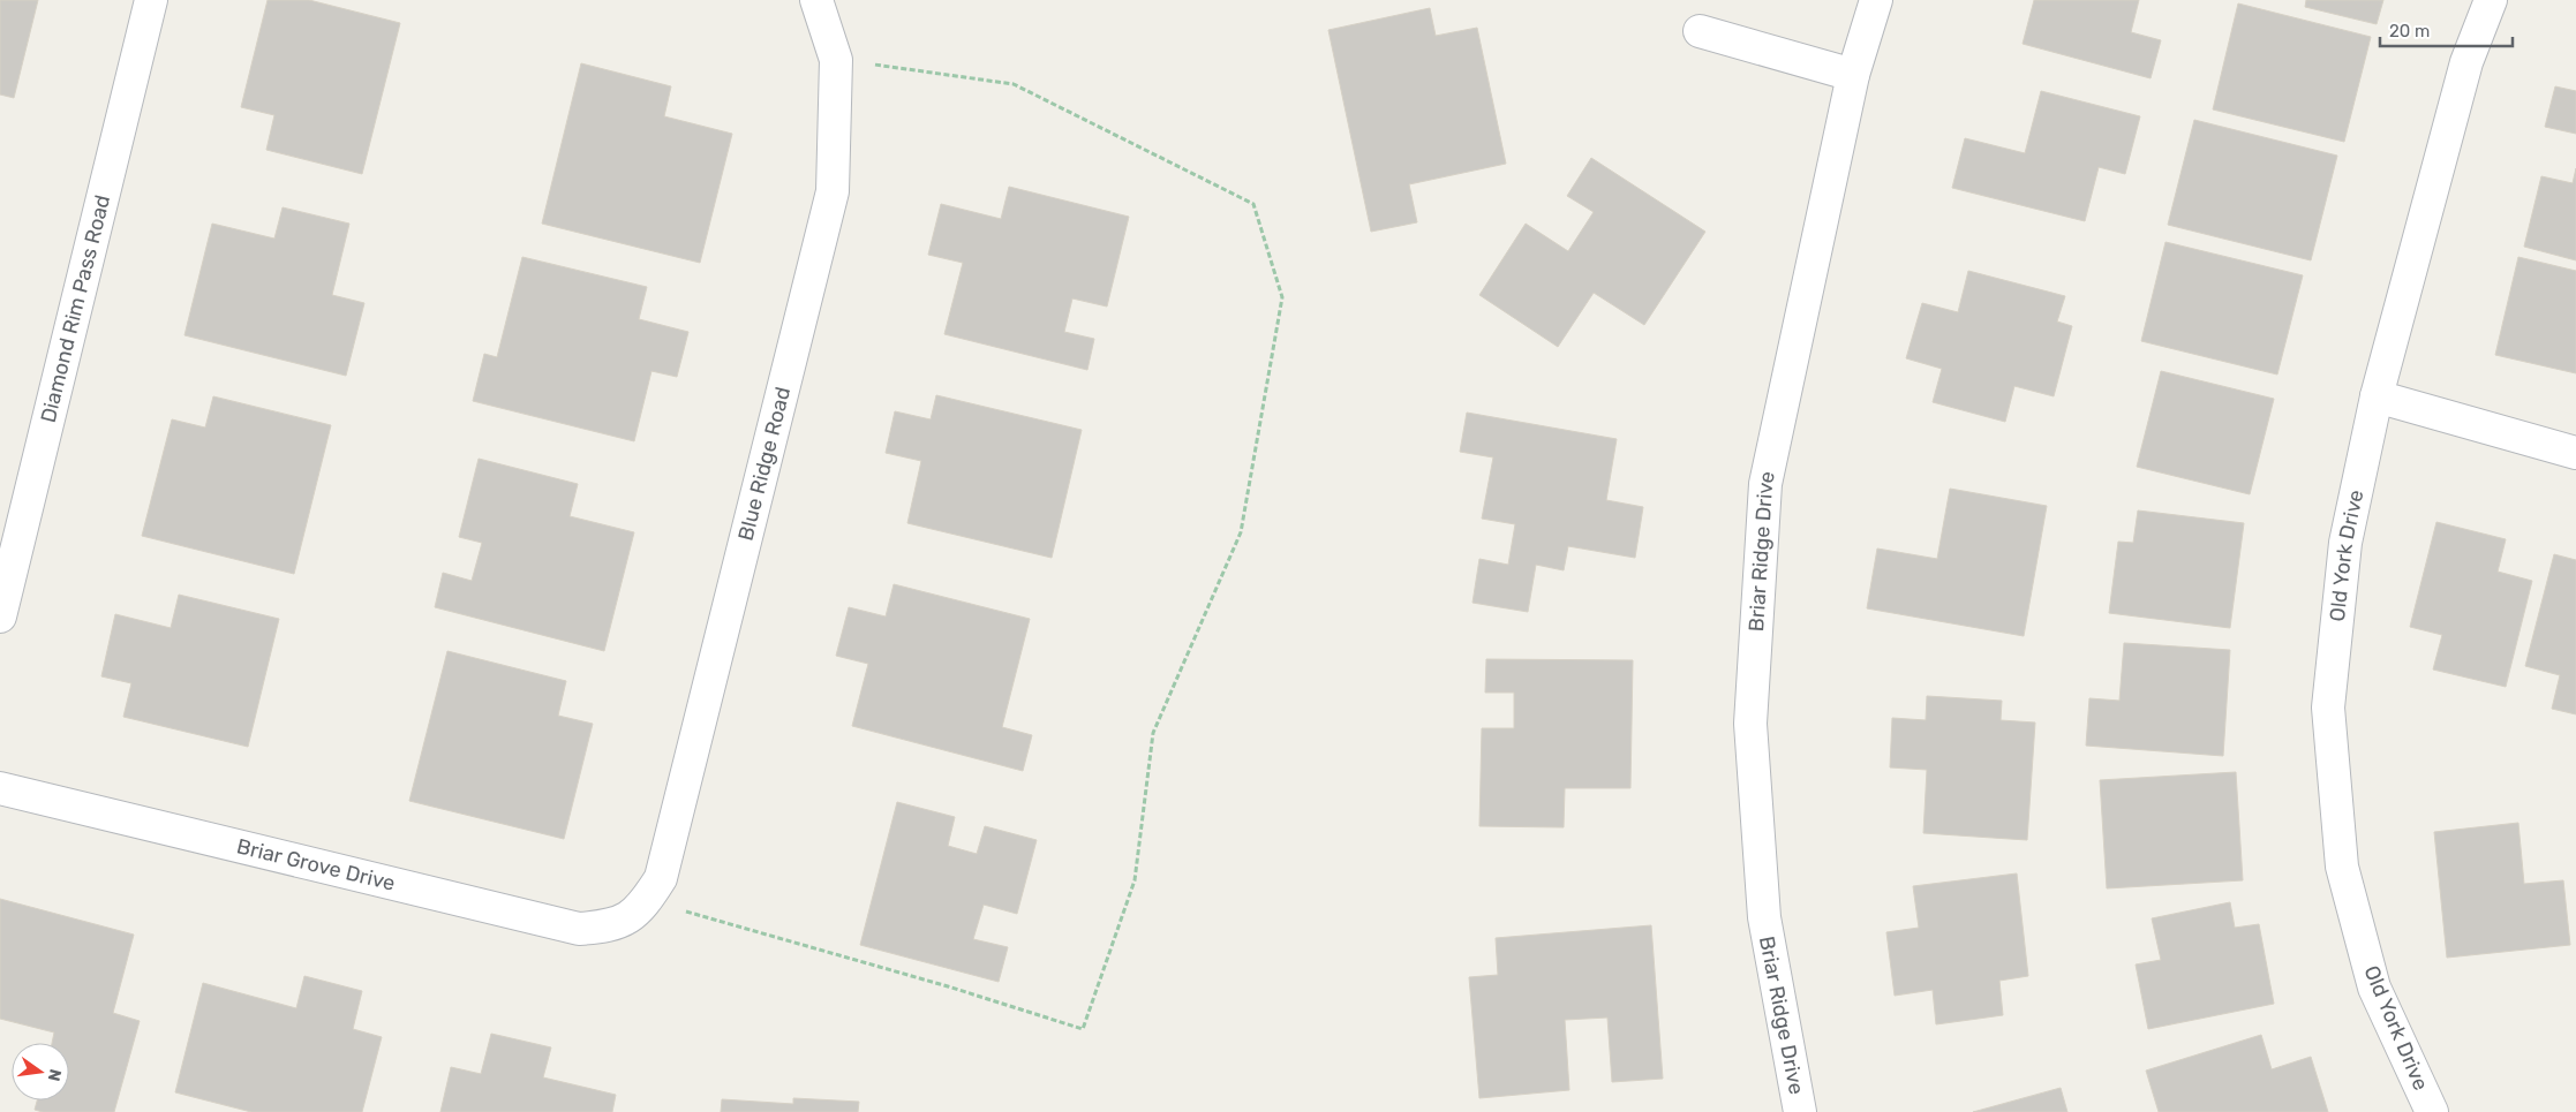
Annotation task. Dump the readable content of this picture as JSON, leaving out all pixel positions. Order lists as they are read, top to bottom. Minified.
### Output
{"streets":{"street":["Diamond Rim Pass Road","Blue Ridge Road","Briar Ridge Drive","Old York Drive","Briar Grove Drive"]},"crossings":[["Blue Ridge Road","Briar Grove Drive"]],"scale_bar":"20 m","north":"right"}
